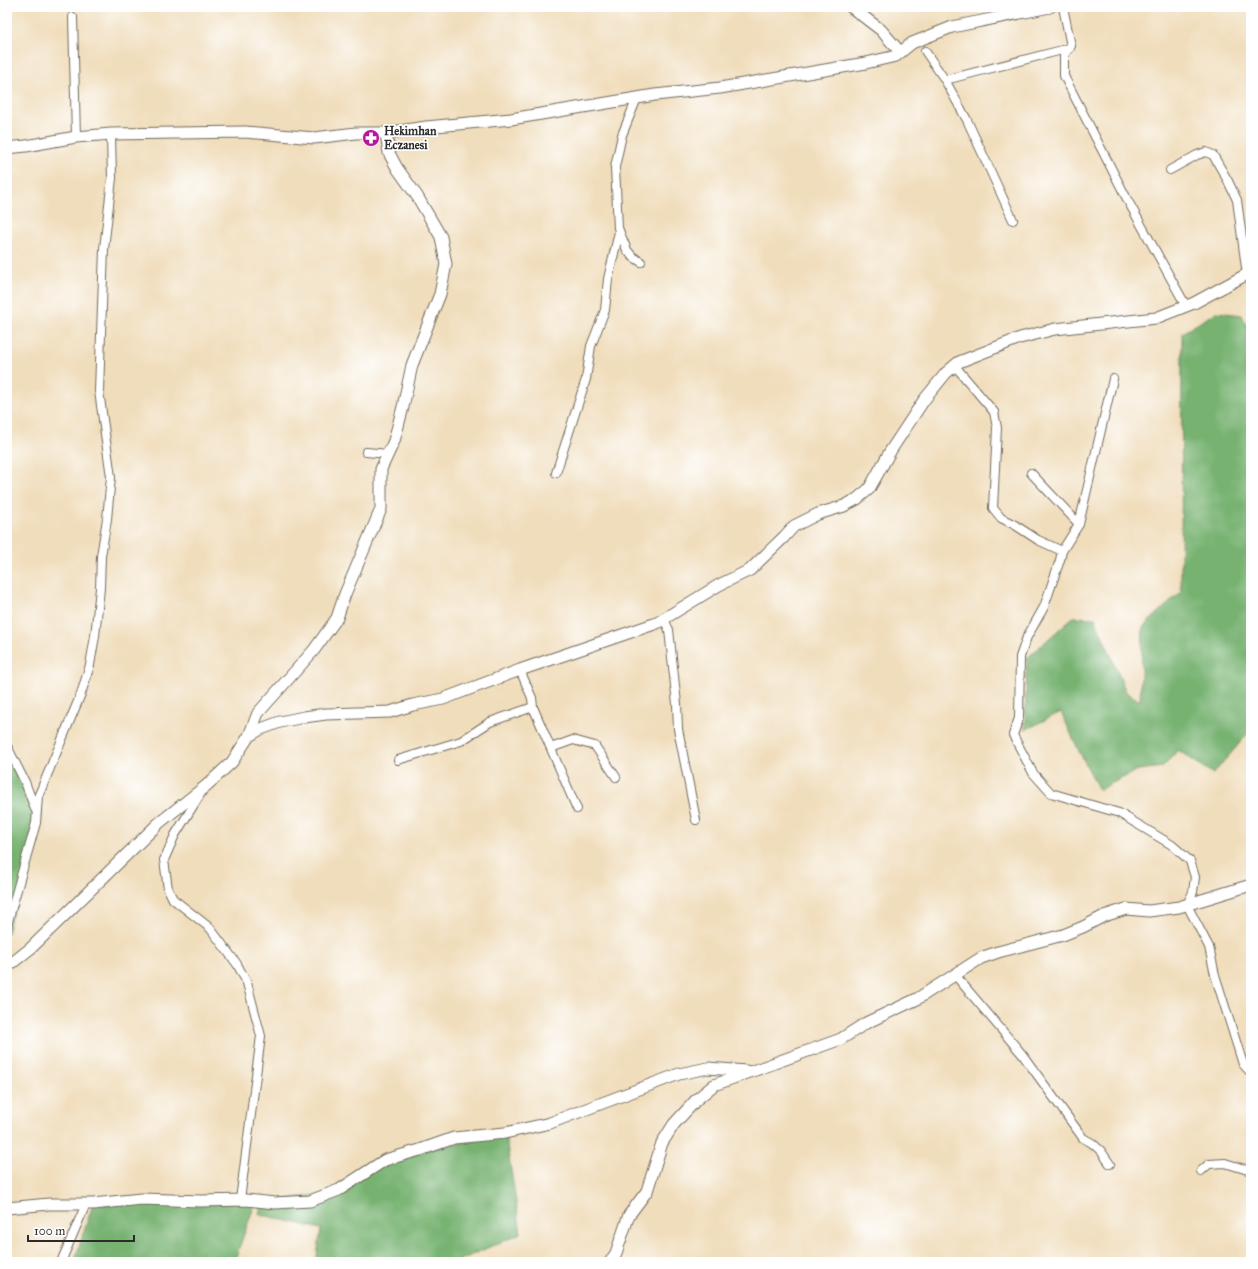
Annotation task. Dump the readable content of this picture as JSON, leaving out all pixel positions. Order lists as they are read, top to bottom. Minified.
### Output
{"places":{"pharmacy":["Hekimhan Eczanesi"]},"scale_bar":"100 m"}
